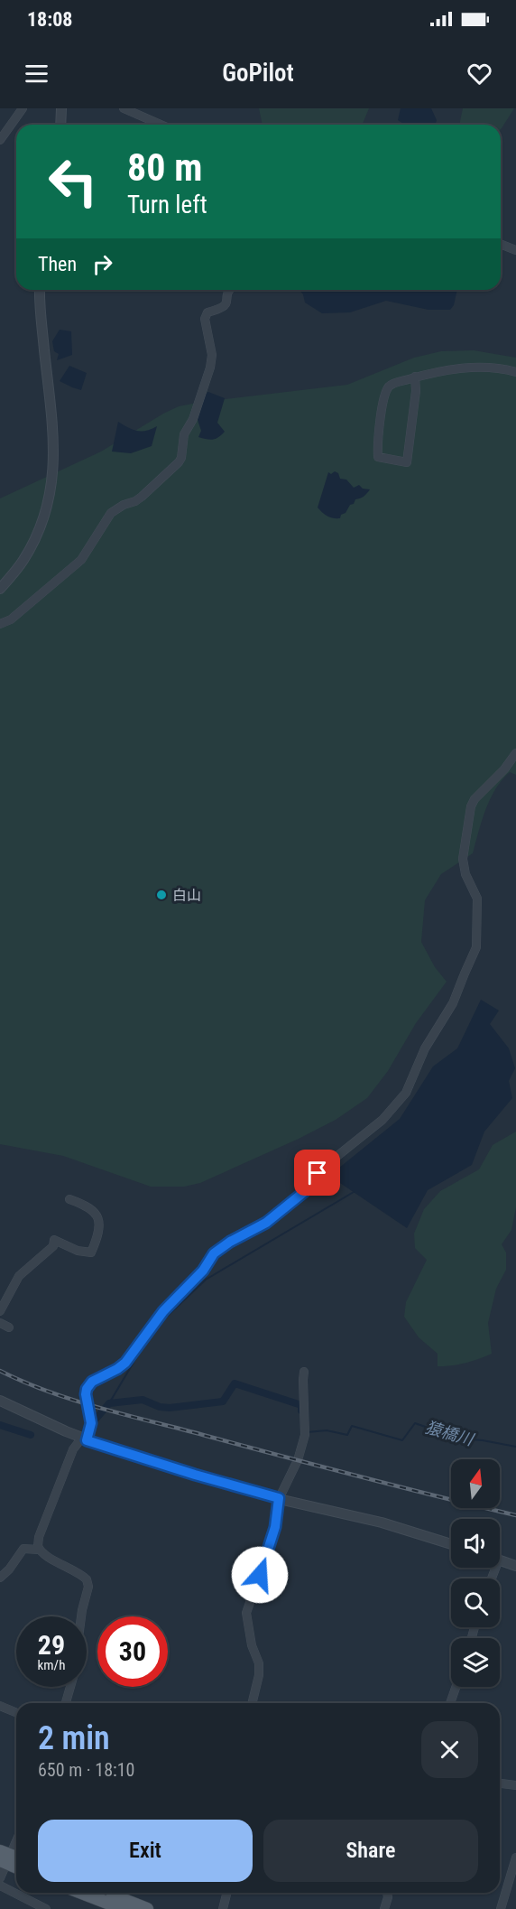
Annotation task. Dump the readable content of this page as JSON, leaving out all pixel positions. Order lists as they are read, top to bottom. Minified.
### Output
{"water":["猿橋川"],"places":["白山"],"north":"top","page":{"status":"18:08","header":"GoPilot","turn":["80 m","Turn left"],"then":"Then","speed":"29 km/h","limit":"30","heading":["2 min","650 m · 18:10"],"buttons":["Exit","Share"]}}
